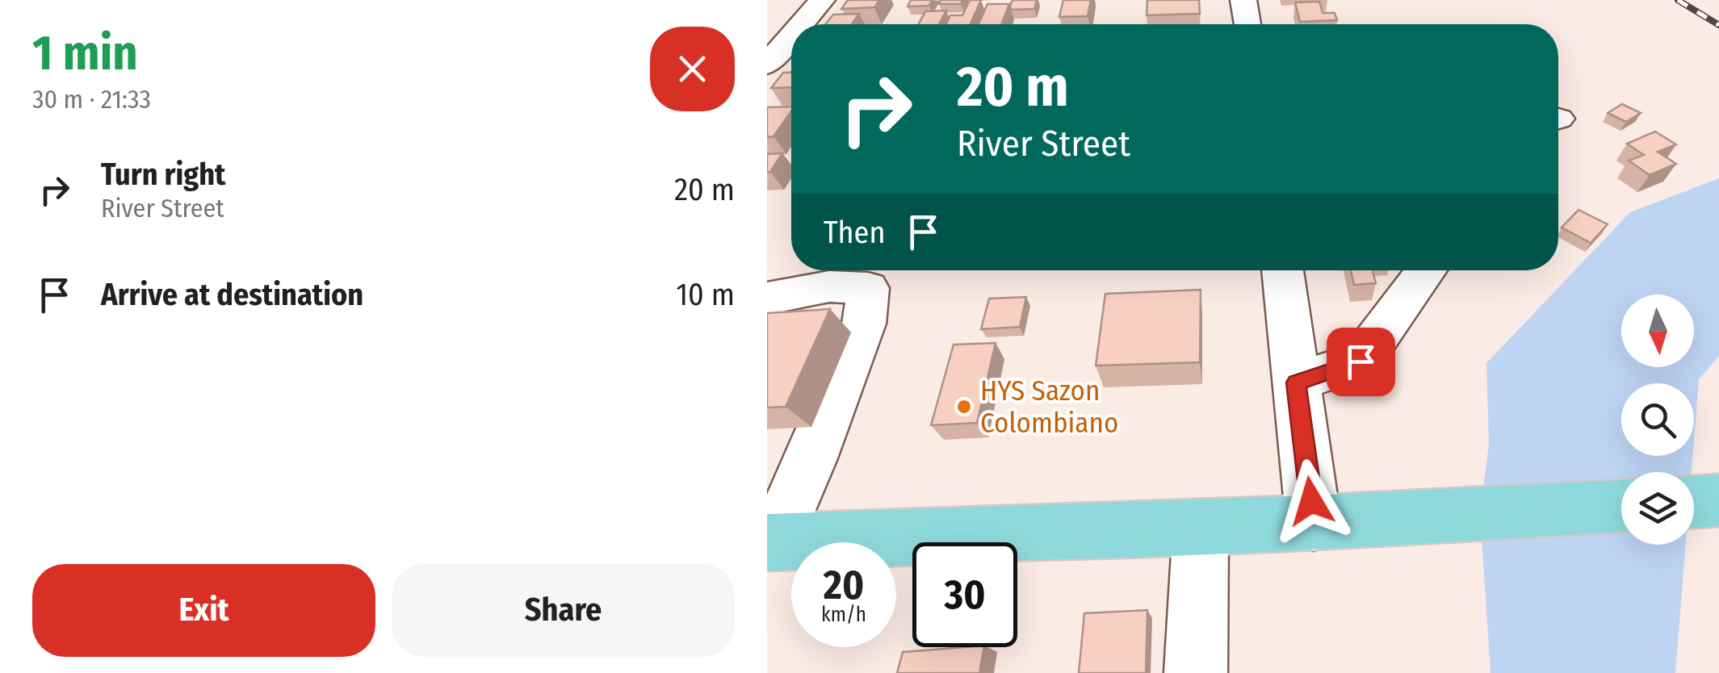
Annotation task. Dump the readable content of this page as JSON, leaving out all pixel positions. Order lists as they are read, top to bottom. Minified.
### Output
{"places":["HYS Sazon Colombiano"],"north":"bottom","page":{"heading":["1 min","30 m · 21:33"],"turn":["20 m","River Street"],"list":[{"name":"Turn right","note":"River Street","value":"20 m"},{"name":"Arrive at destination","value":"10 m"}],"then":"Then","speed":"20 km/h","limit":"30","buttons":["Exit","Share"]}}
